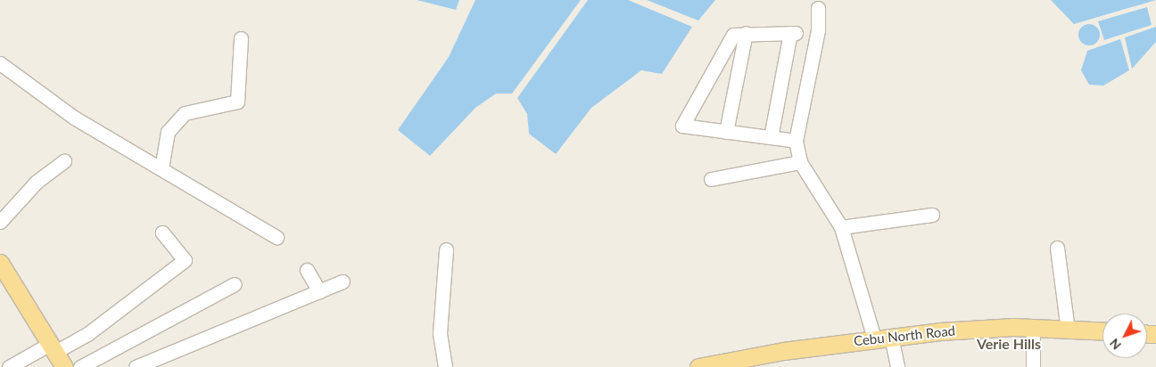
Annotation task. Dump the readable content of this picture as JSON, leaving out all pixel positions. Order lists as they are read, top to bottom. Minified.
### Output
{"streets":{"main road":["Cebu North Road"]},"districts":["Verie Hills"],"north":"bottom left"}
